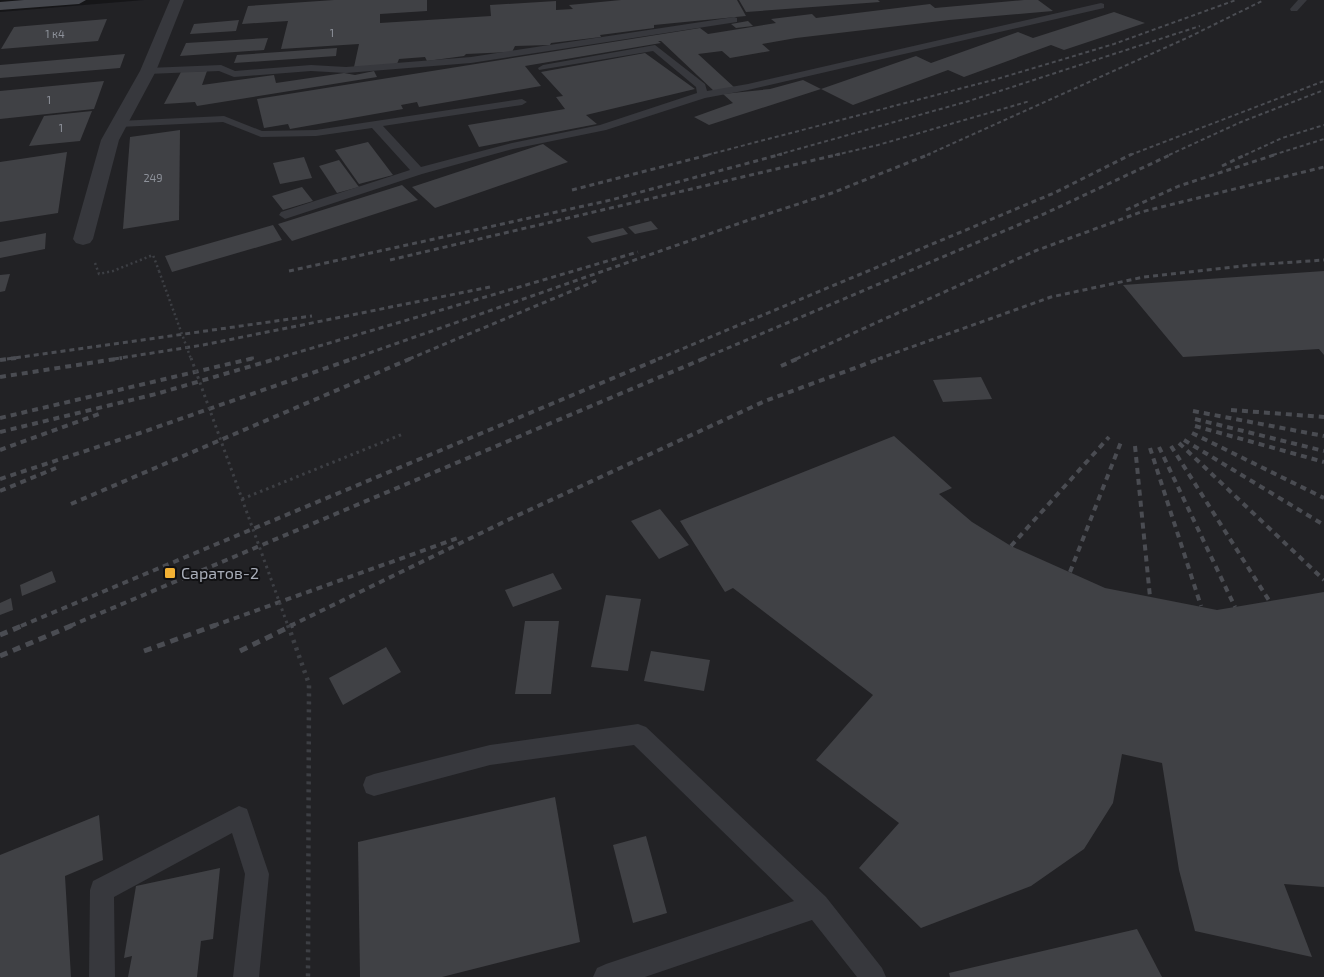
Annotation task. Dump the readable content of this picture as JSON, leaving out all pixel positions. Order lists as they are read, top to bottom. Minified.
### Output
{"places":{"transit":["Саратов-2"]},"house_numbers":["1","1 к4","1","1","249"]}
